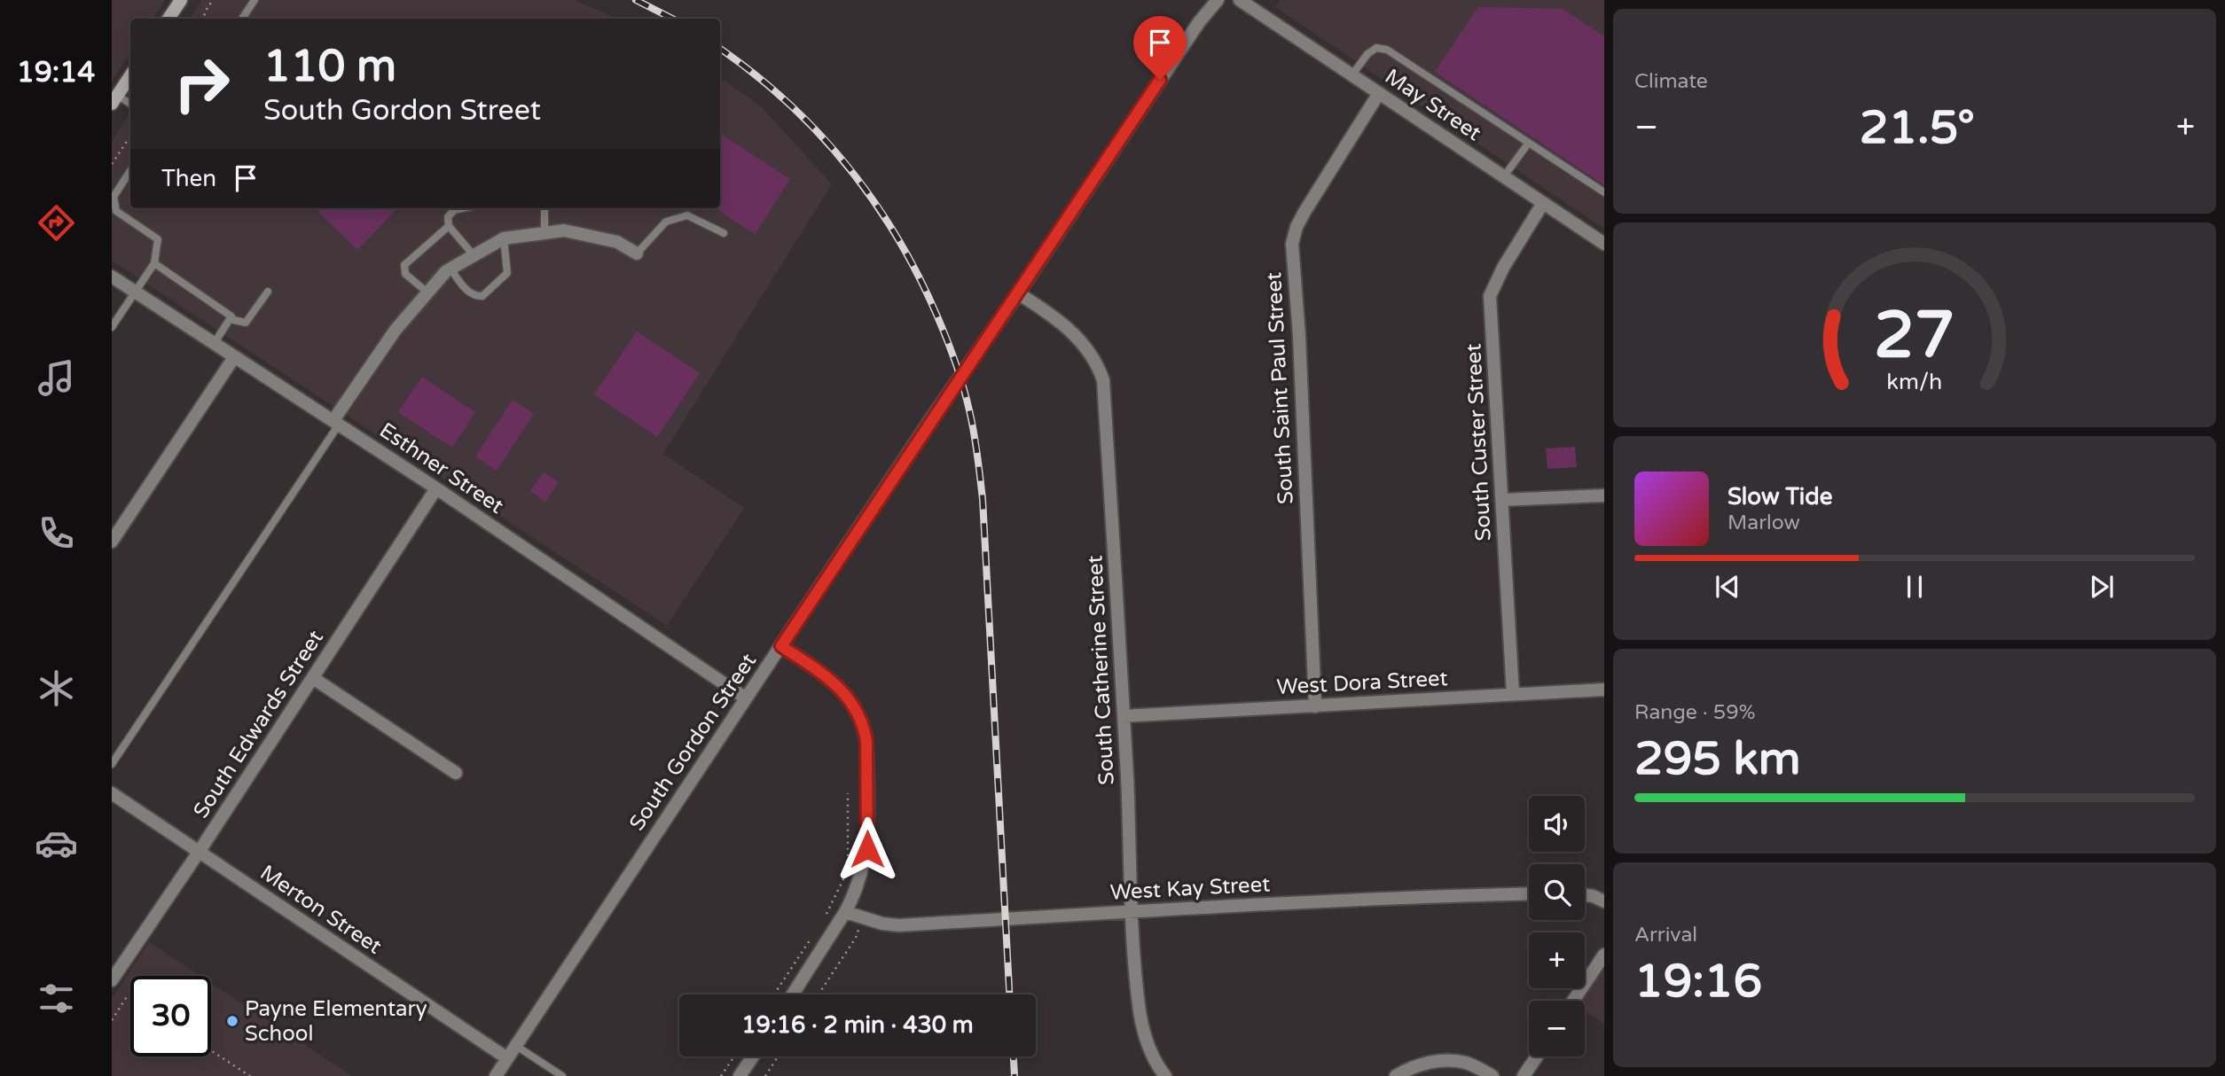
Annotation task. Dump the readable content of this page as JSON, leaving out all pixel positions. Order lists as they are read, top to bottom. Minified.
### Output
{"streets":{"street":["May Street","South Saint Paul Street","South Custer Street","Esthner Street","South Catherine Street","West Dora Street","South Edwards Street","South Gordon Street","West Kay Street","Merton Street"]},"crossings":[["May Street","South Saint Paul Street"],["May Street","South Custer Street"],["South Saint Paul Street","West Dora Street"],["South Custer Street","West Dora Street"],["Esthner Street","South Edwards Street"],["Esthner Street","South Gordon Street"],["South Catherine Street","West Dora Street"],["South Catherine Street","South Gordon Street"],["South Catherine Street","West Kay Street"],["South Edwards Street","Merton Street"],["South Gordon Street","Merton Street"]],"places":["Payne Elementary School"],"page":{"tabs":"19:14","tile":["Climate",["Range · 59%","295 km"],["Arrival","19:16"]],"turn":["110 m","South Gordon Street"],"heat":["−","21.5°","+"],"then":"Then","song":["Slow Tide","Marlow"],"map_buttons":["+","−"],"limit":"30","trip":"19:16 · 2 min · 430 m","gauge":["27","km/h"]}}
